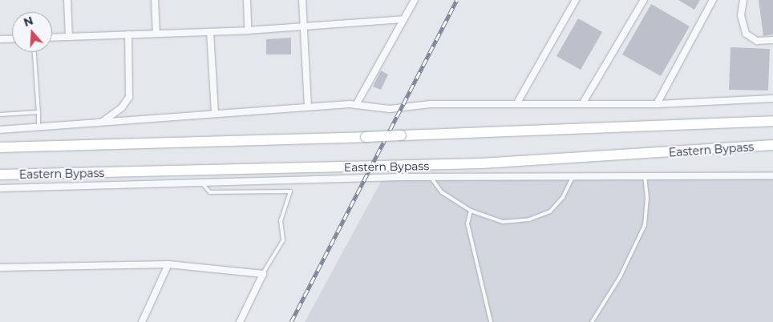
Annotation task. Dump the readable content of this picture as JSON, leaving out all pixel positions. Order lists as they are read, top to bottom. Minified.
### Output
{"streets":{"main road":["Eastern Bypass"]},"north":"top"}
